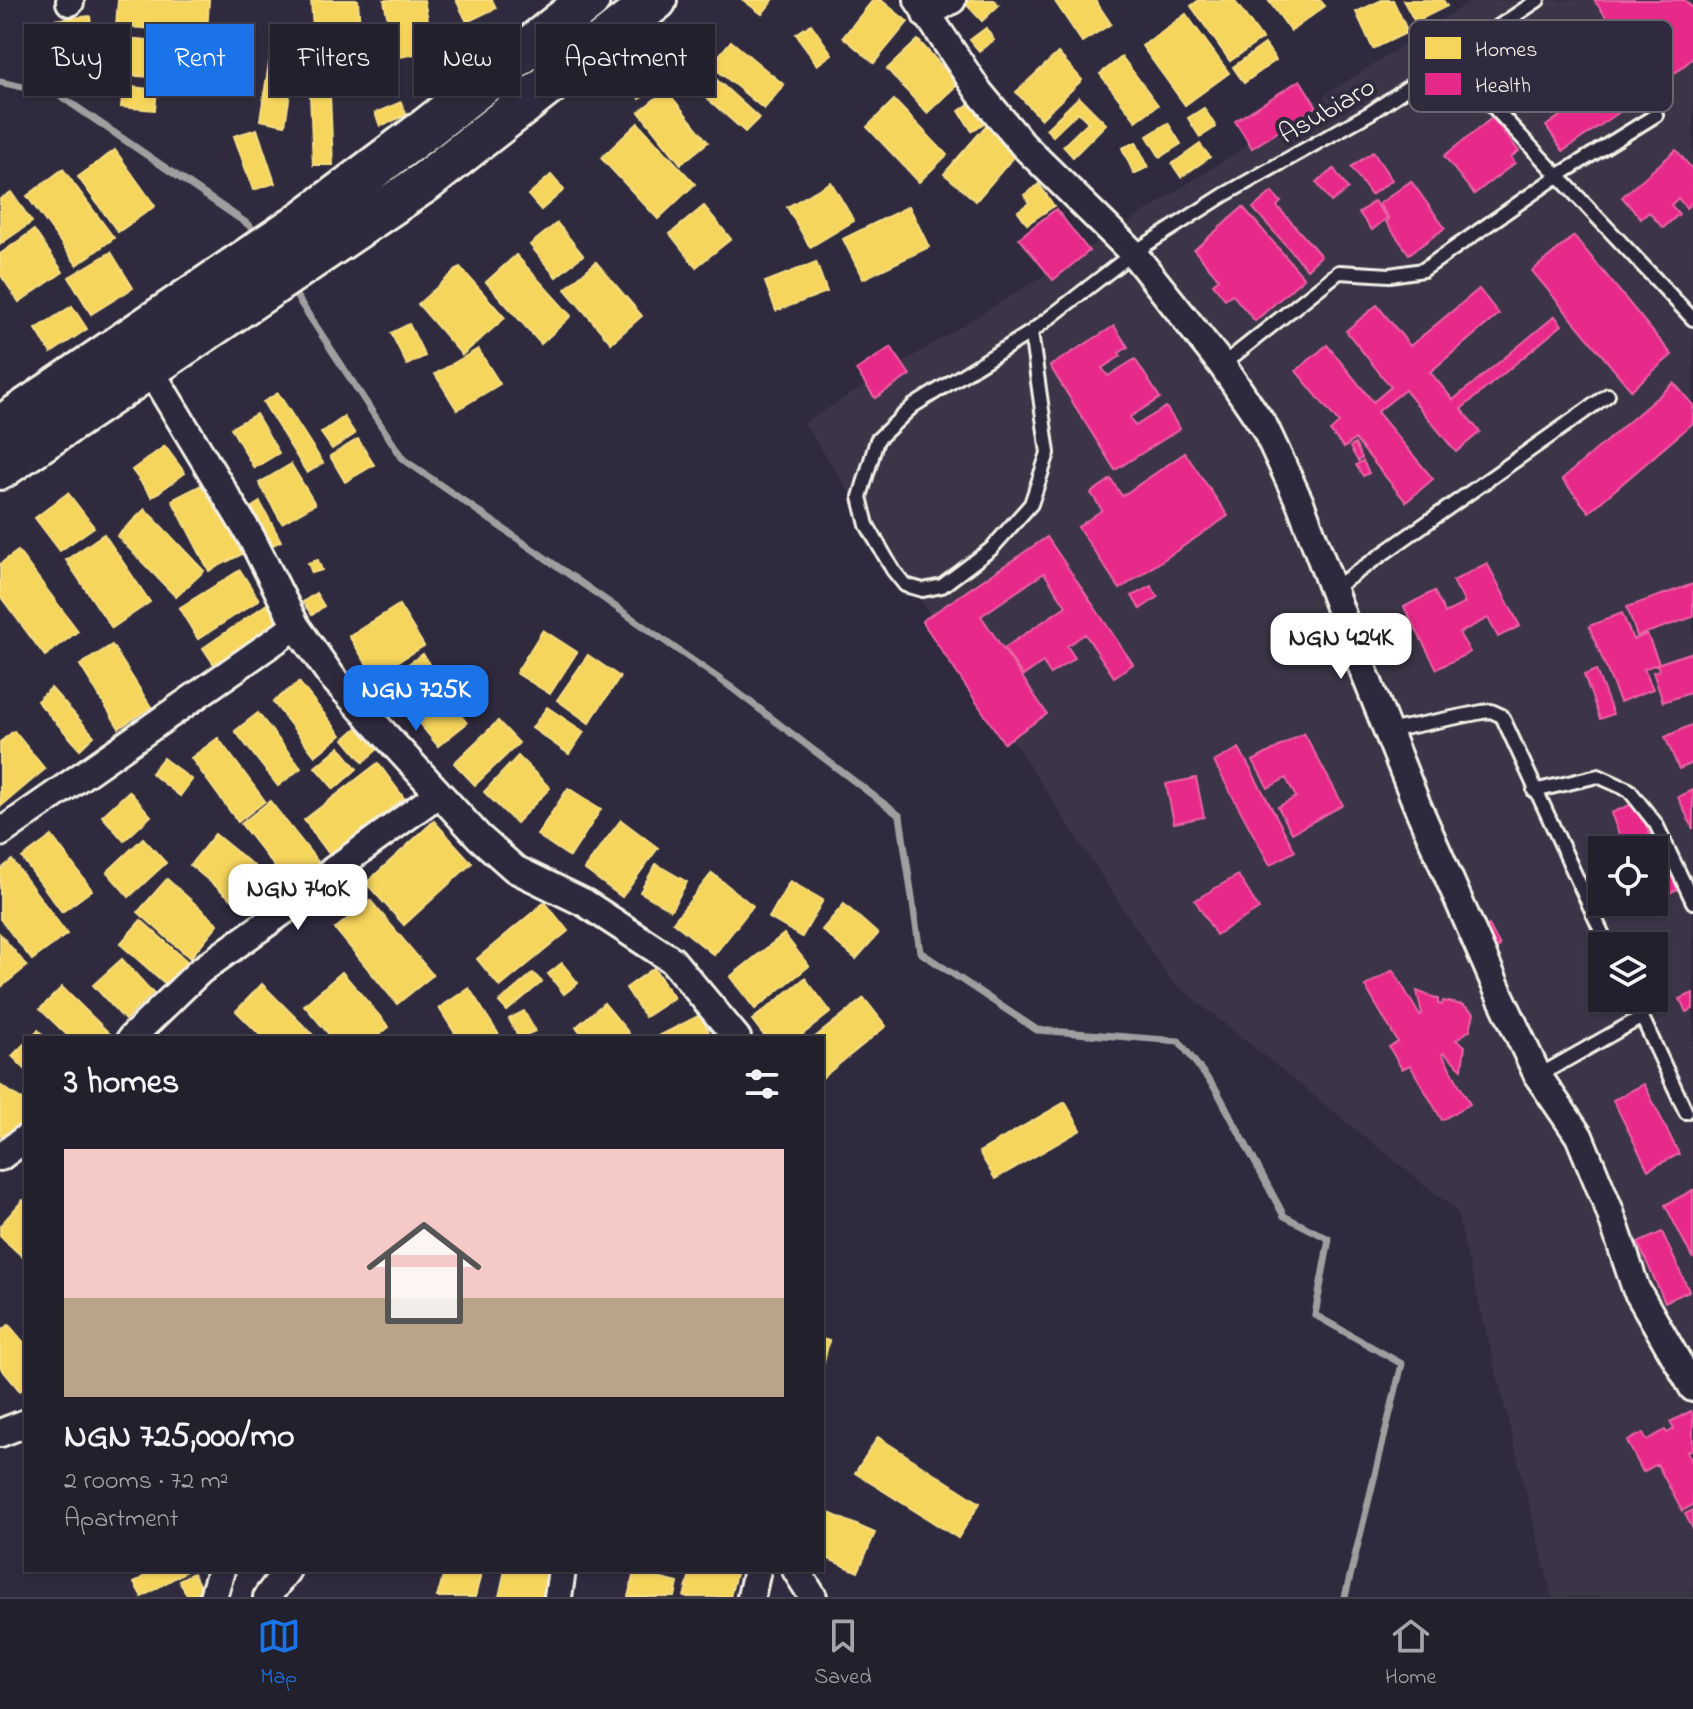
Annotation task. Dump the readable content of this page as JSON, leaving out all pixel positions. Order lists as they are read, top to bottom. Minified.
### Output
{"streets":{"lane":["Asubiaro"]},"legend":["Homes","Health"],"page":{"chip":["Buy","Rent","Filters","New","Apartment"],"price":["NGN 424K","NGN 725K","NGN 740K"],"heading":"3 homes","list":[{"name":"NGN 725,000/mo","note":"2 rooms · 72 m² · Apartment"}],"tabs":["Map","Saved","Home"]}}
